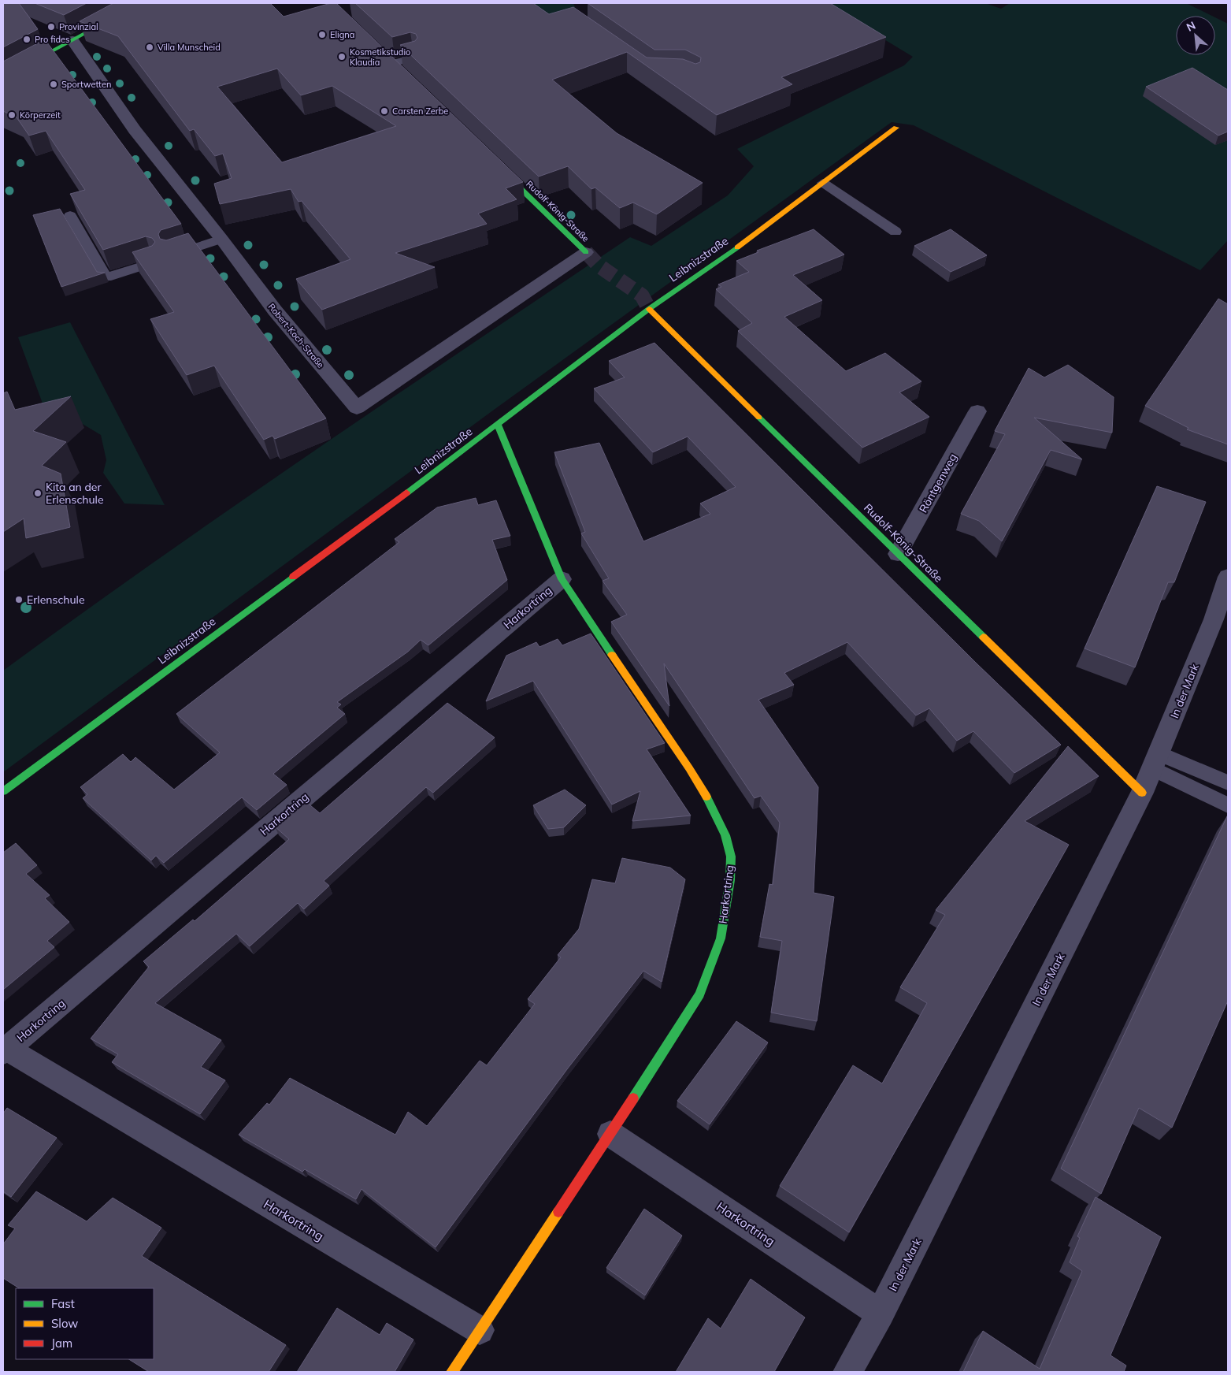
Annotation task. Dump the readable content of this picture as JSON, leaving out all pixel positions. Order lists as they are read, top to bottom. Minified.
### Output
{"streets":{"street":["Rudolf-König-Straße","Leibnizstraße","Robert-Koch-Straße","Röntgenweg","Harkortring","In der Mark"]},"crossings":[["Rudolf-König-Straße","Leibnizstraße"],["Rudolf-König-Straße","Robert-Koch-Straße"],["Rudolf-König-Straße","Röntgenweg"],["Rudolf-König-Straße","In der Mark"],["Leibnizstraße","Harkortring"],["Harkortring","In der Mark"]],"places":["Provinzial","Eligna","Pro fides","Villa Munscheid","Kosmetikstudio Klaudia","Sportwetten","Carsten Zerbe","Körperzeit","Kita an der Erlenschule","Erlenschule"],"legend":["Fast","Slow","Jam"],"north":"top left"}
